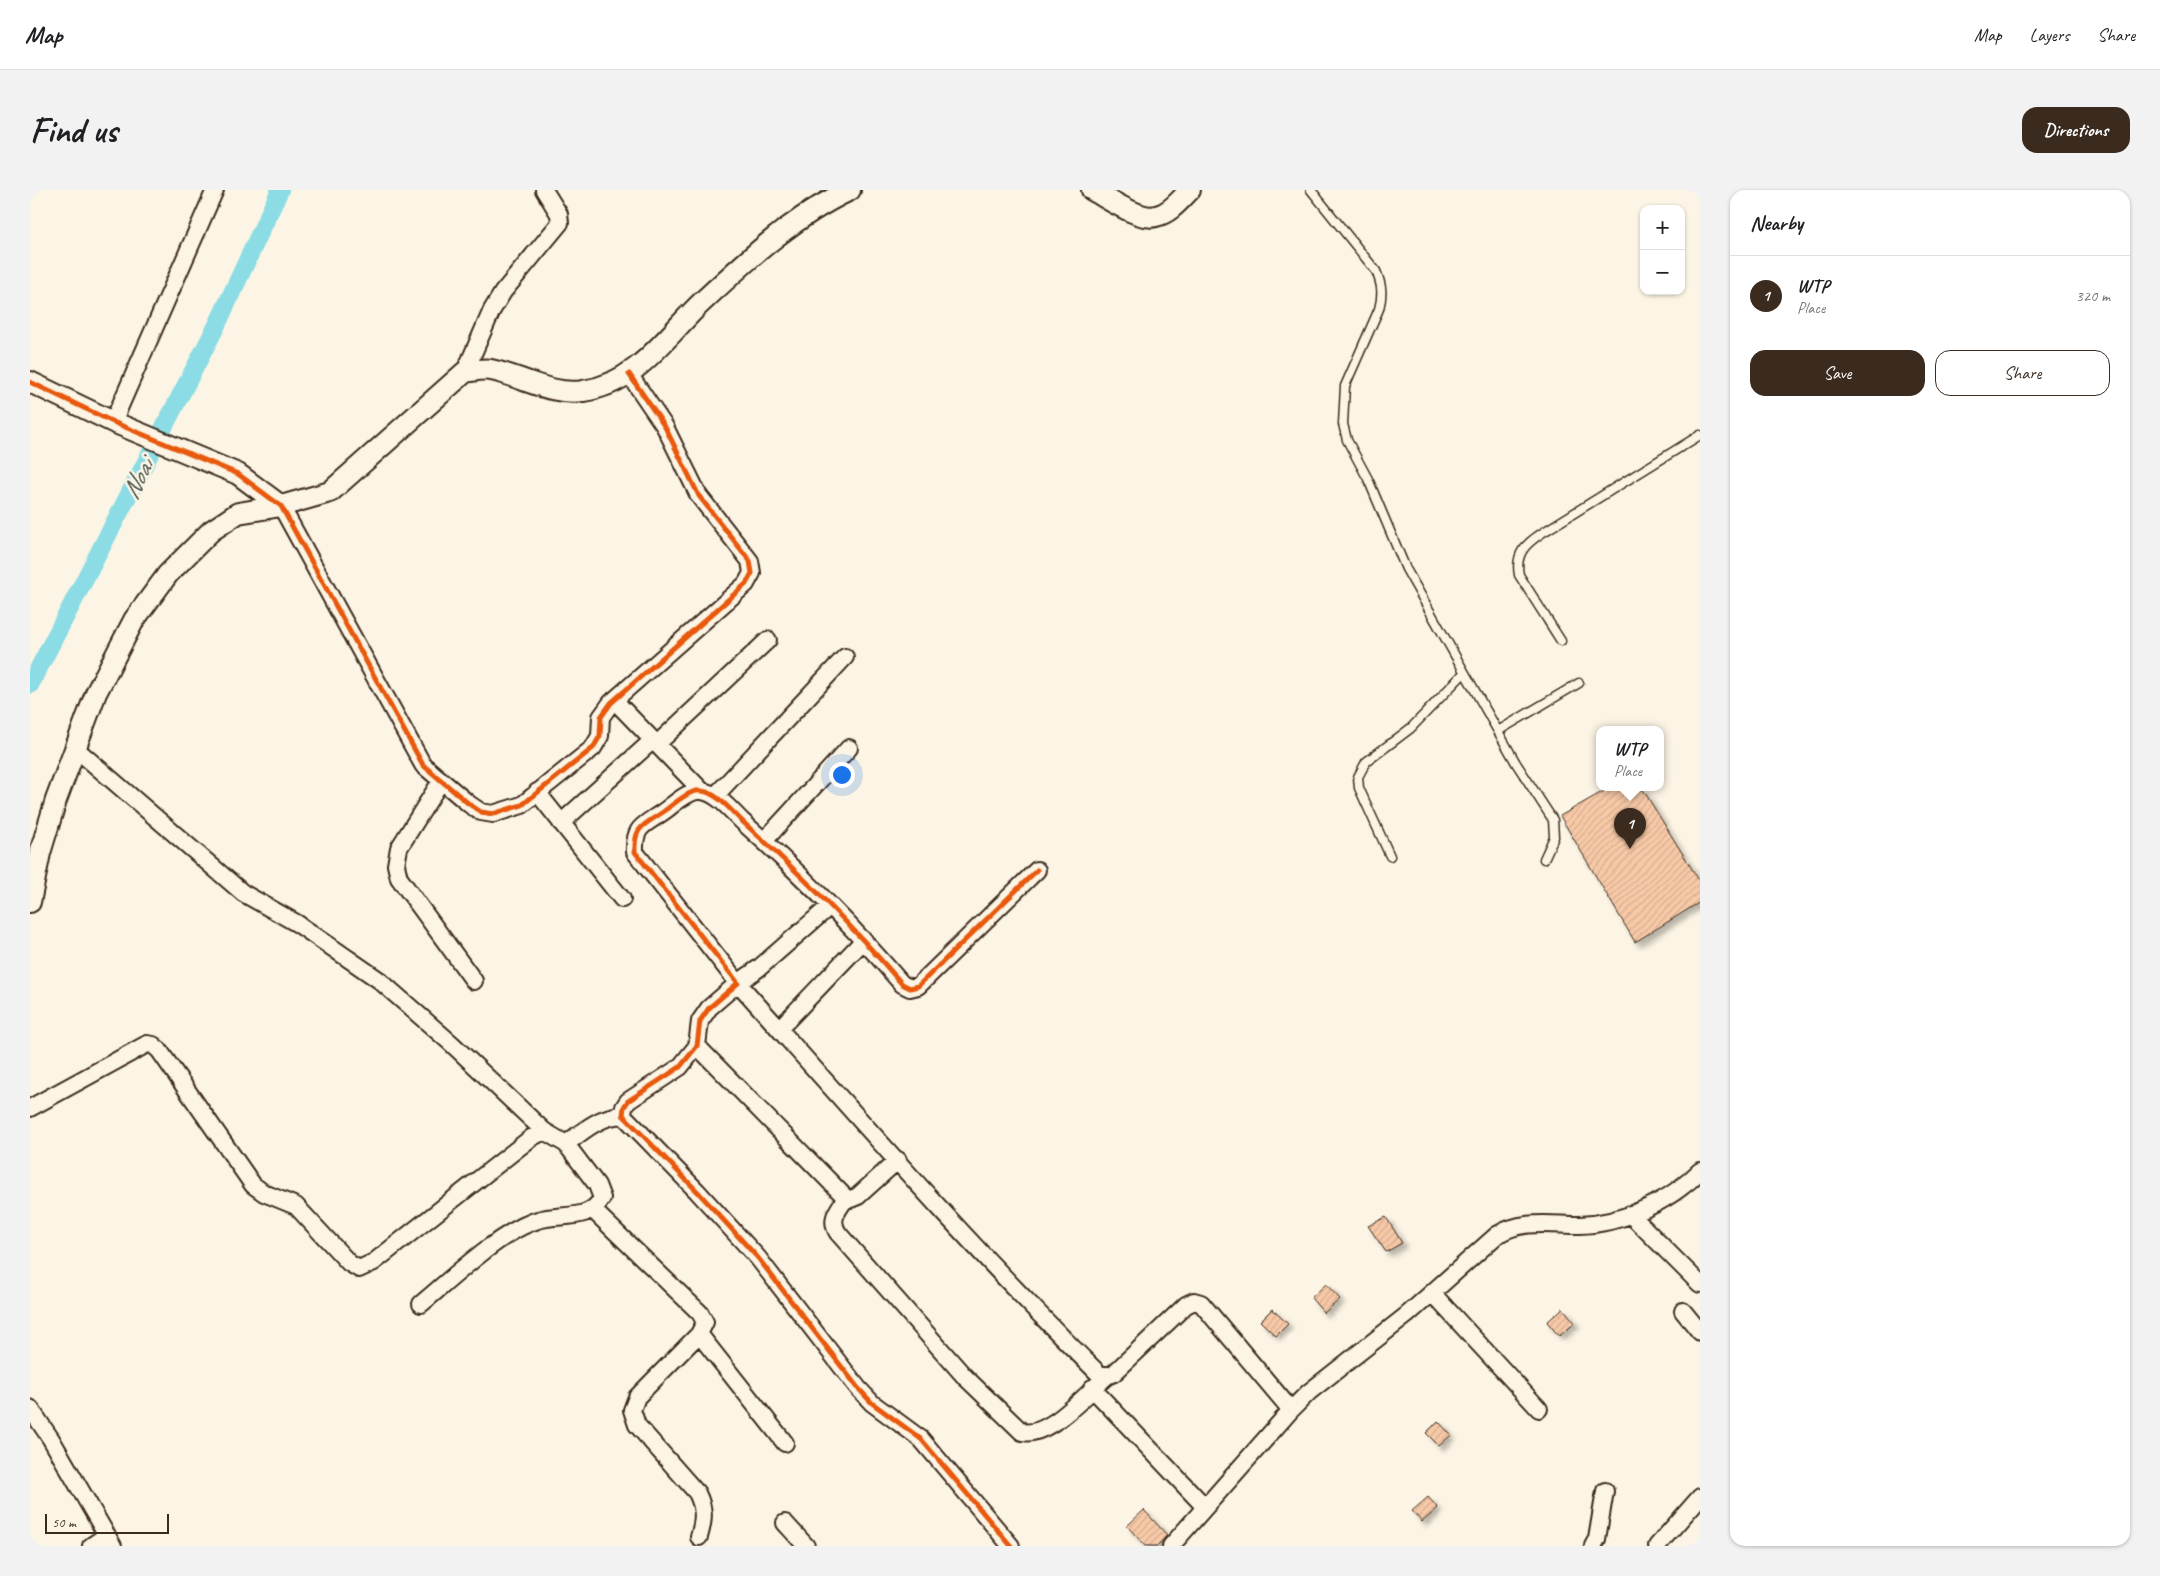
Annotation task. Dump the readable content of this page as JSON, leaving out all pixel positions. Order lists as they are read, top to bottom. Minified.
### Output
{"water":["Noai"],"scale_bar":"50 m","page":{"header":"Map","nav":["Map","Layers","Share"],"buttons":["Directions",["Save","Share"]],"title":"Find us","heading":"Nearby","map_buttons":["+","−"],"list":[{"mark":"1","name":"WTP","note":"Place","value":"320 m"}],"popup":["WTP","Place"],"pins":"1","scale":"50 m"}}
